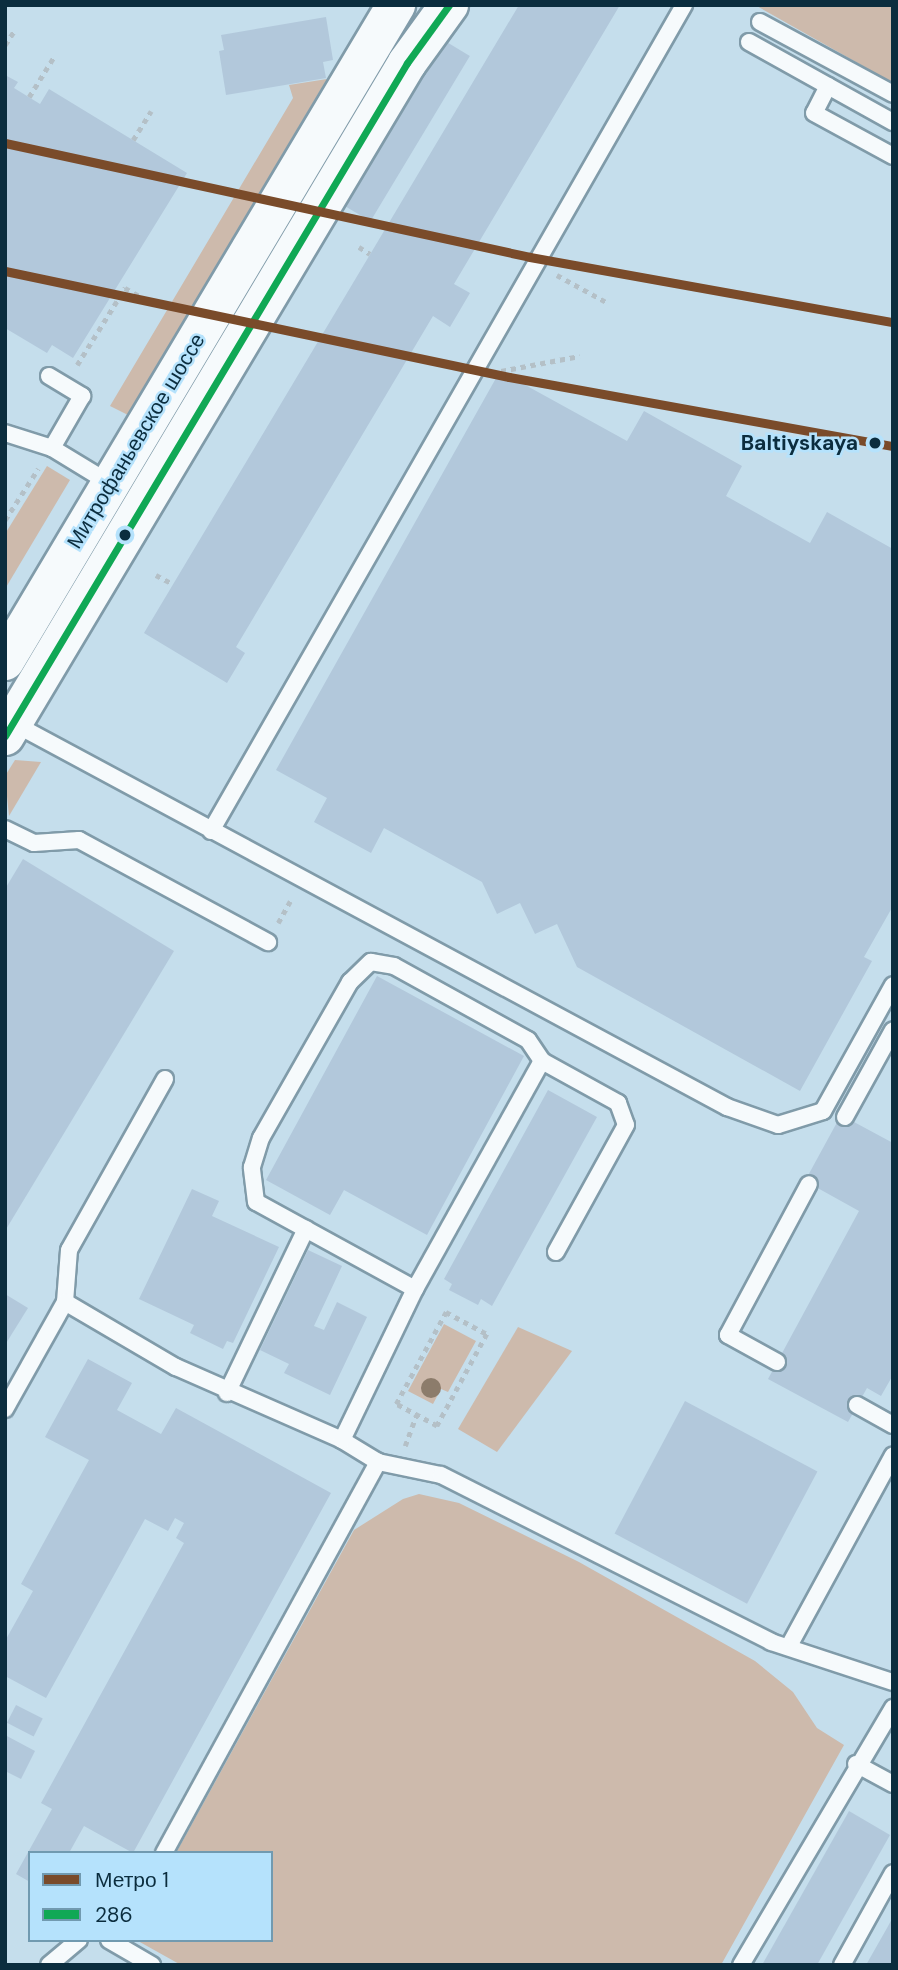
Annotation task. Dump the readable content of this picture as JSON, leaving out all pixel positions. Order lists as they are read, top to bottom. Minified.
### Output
{"streets":{"main road":["Митрофаньевское шоссе"]},"places":["Baltiyskaya"],"lines":["transit line 286","metro line 1"],"legend":["Метро 1","286"]}
